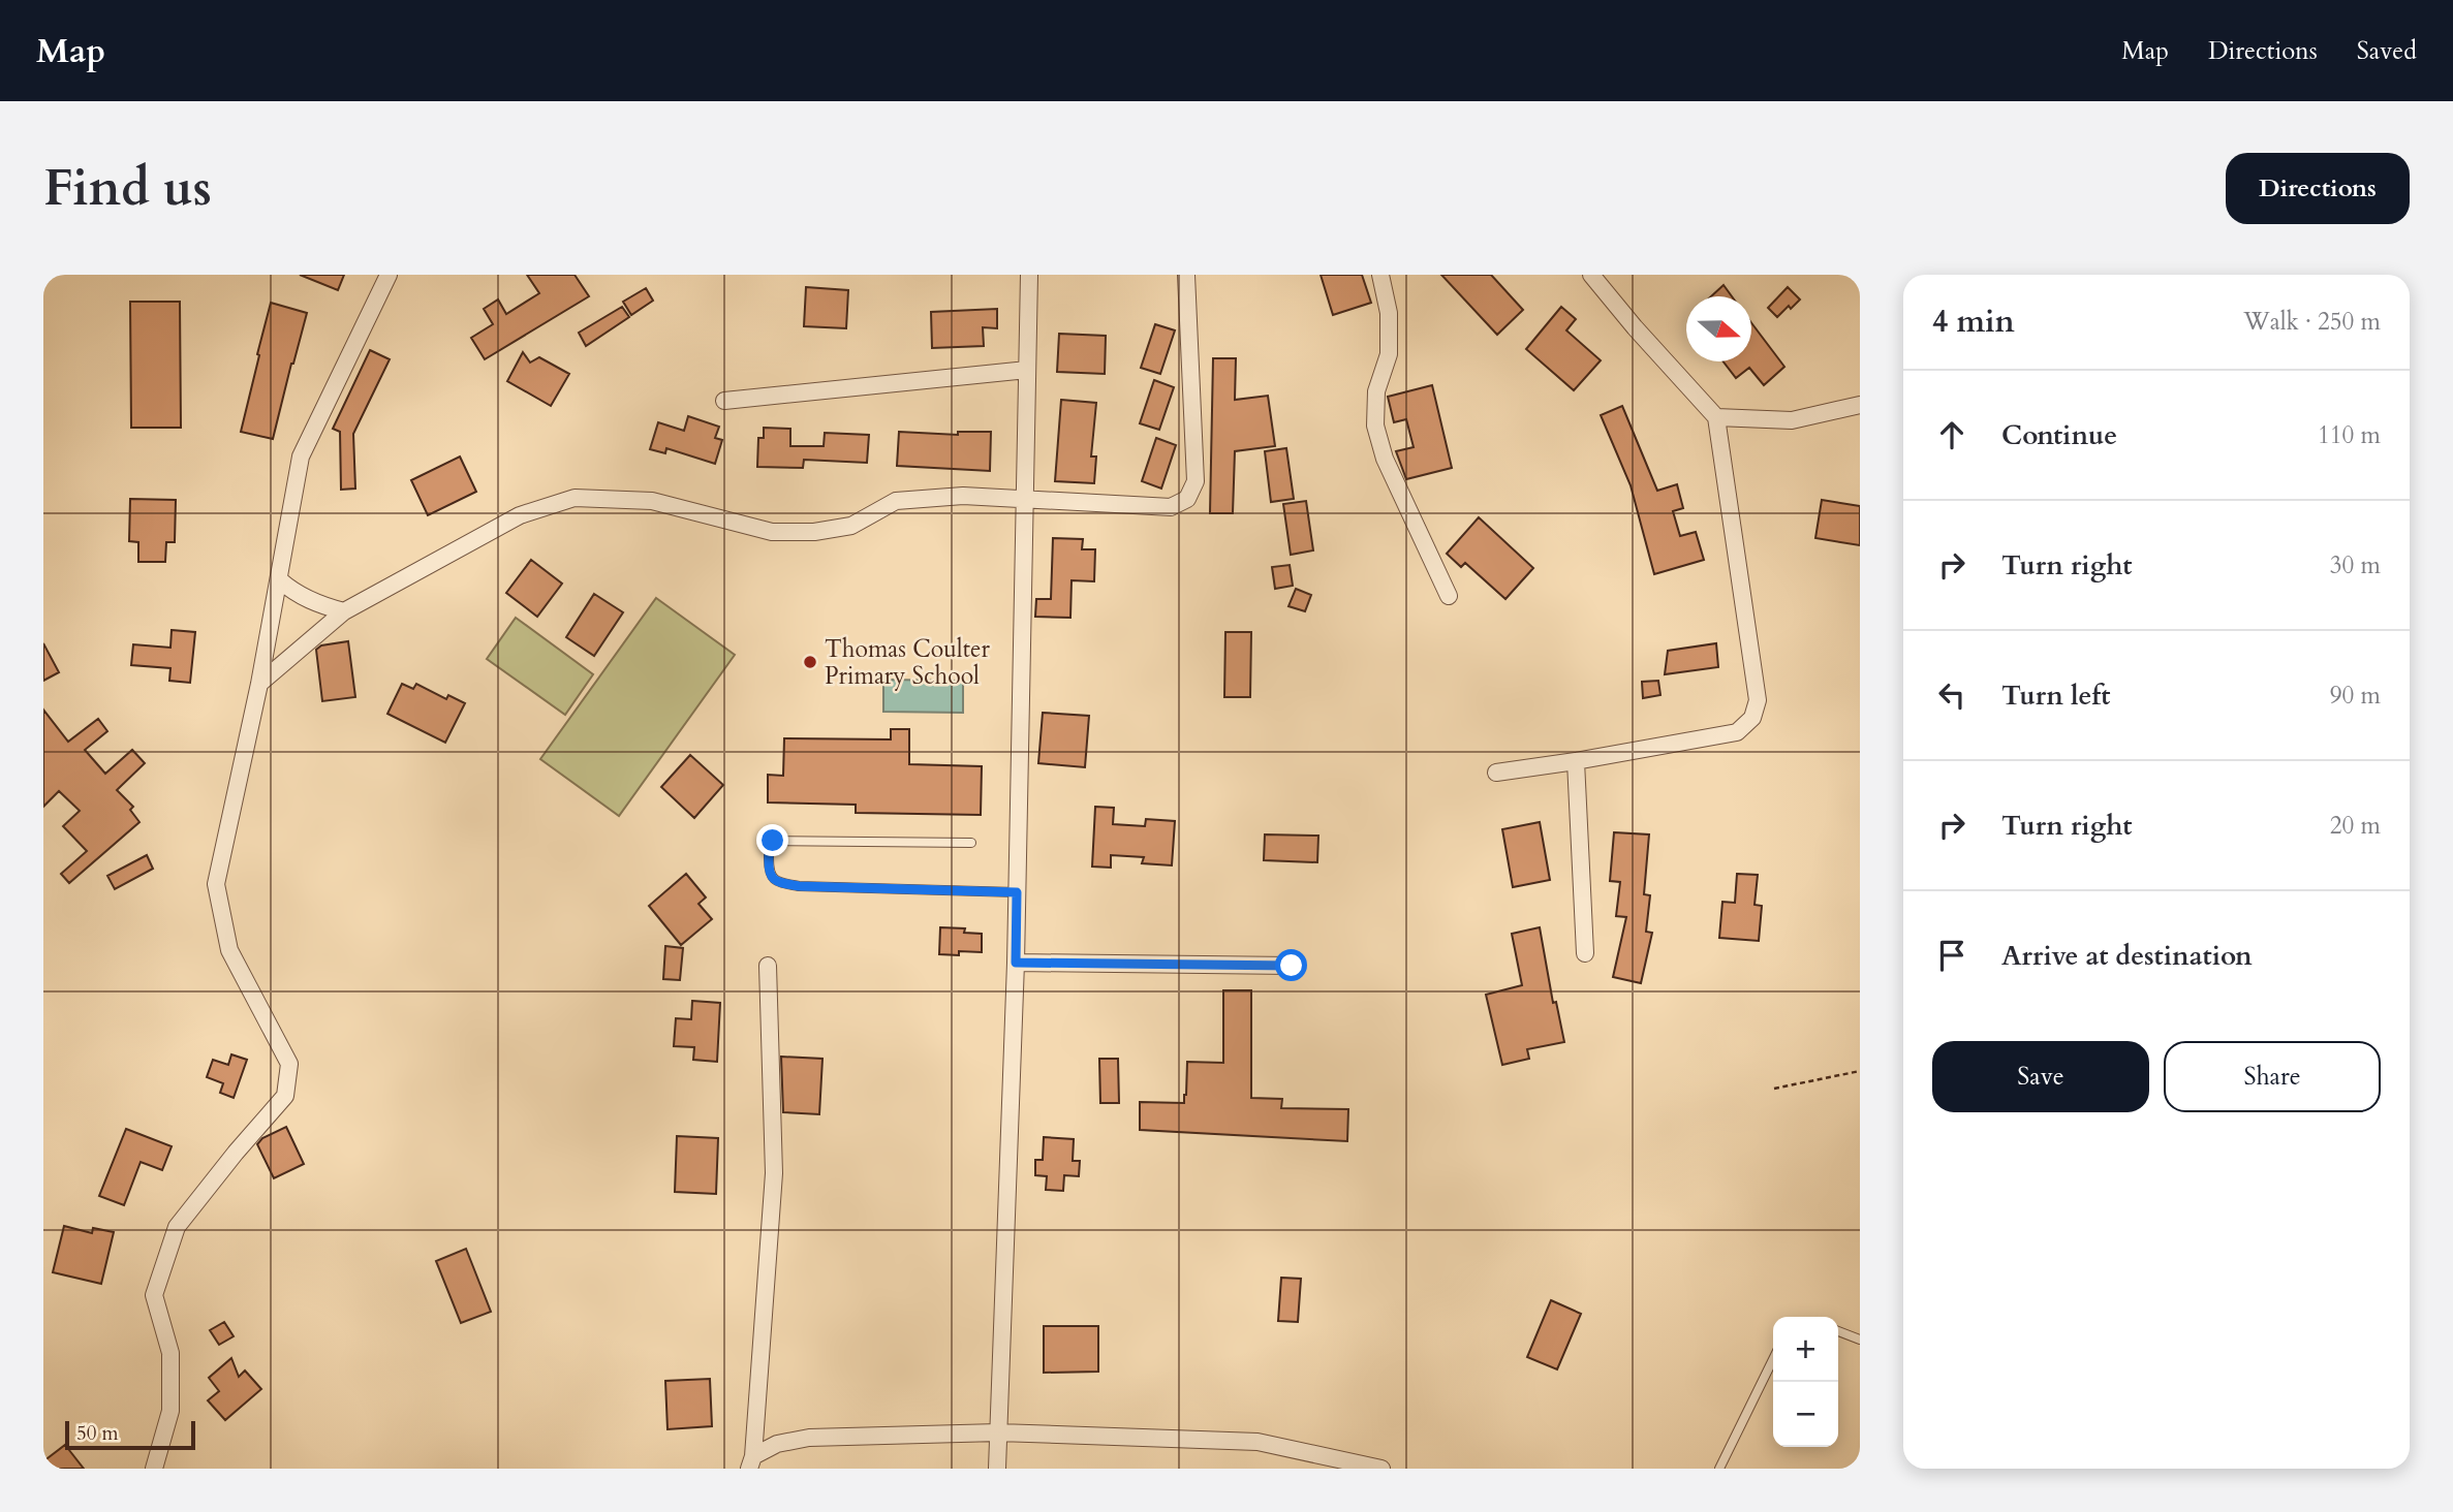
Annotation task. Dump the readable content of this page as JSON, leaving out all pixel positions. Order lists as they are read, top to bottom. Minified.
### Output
{"places":["Thomas Coulter Primary School"],"scale_bar":"50 m","north":"right","page":{"header":"Map","nav":["Map","Directions","Saved"],"buttons":["Directions",["Save","Share"]],"title":"Find us","heading":["4 min","Walk · 250 m"],"list":[["Continue","110 m"],["Turn right","30 m"],["Turn left","90 m"],["Turn right","20 m"],"Arrive at destination"],"map_buttons":["+","−"],"scale":"50 m"}}
